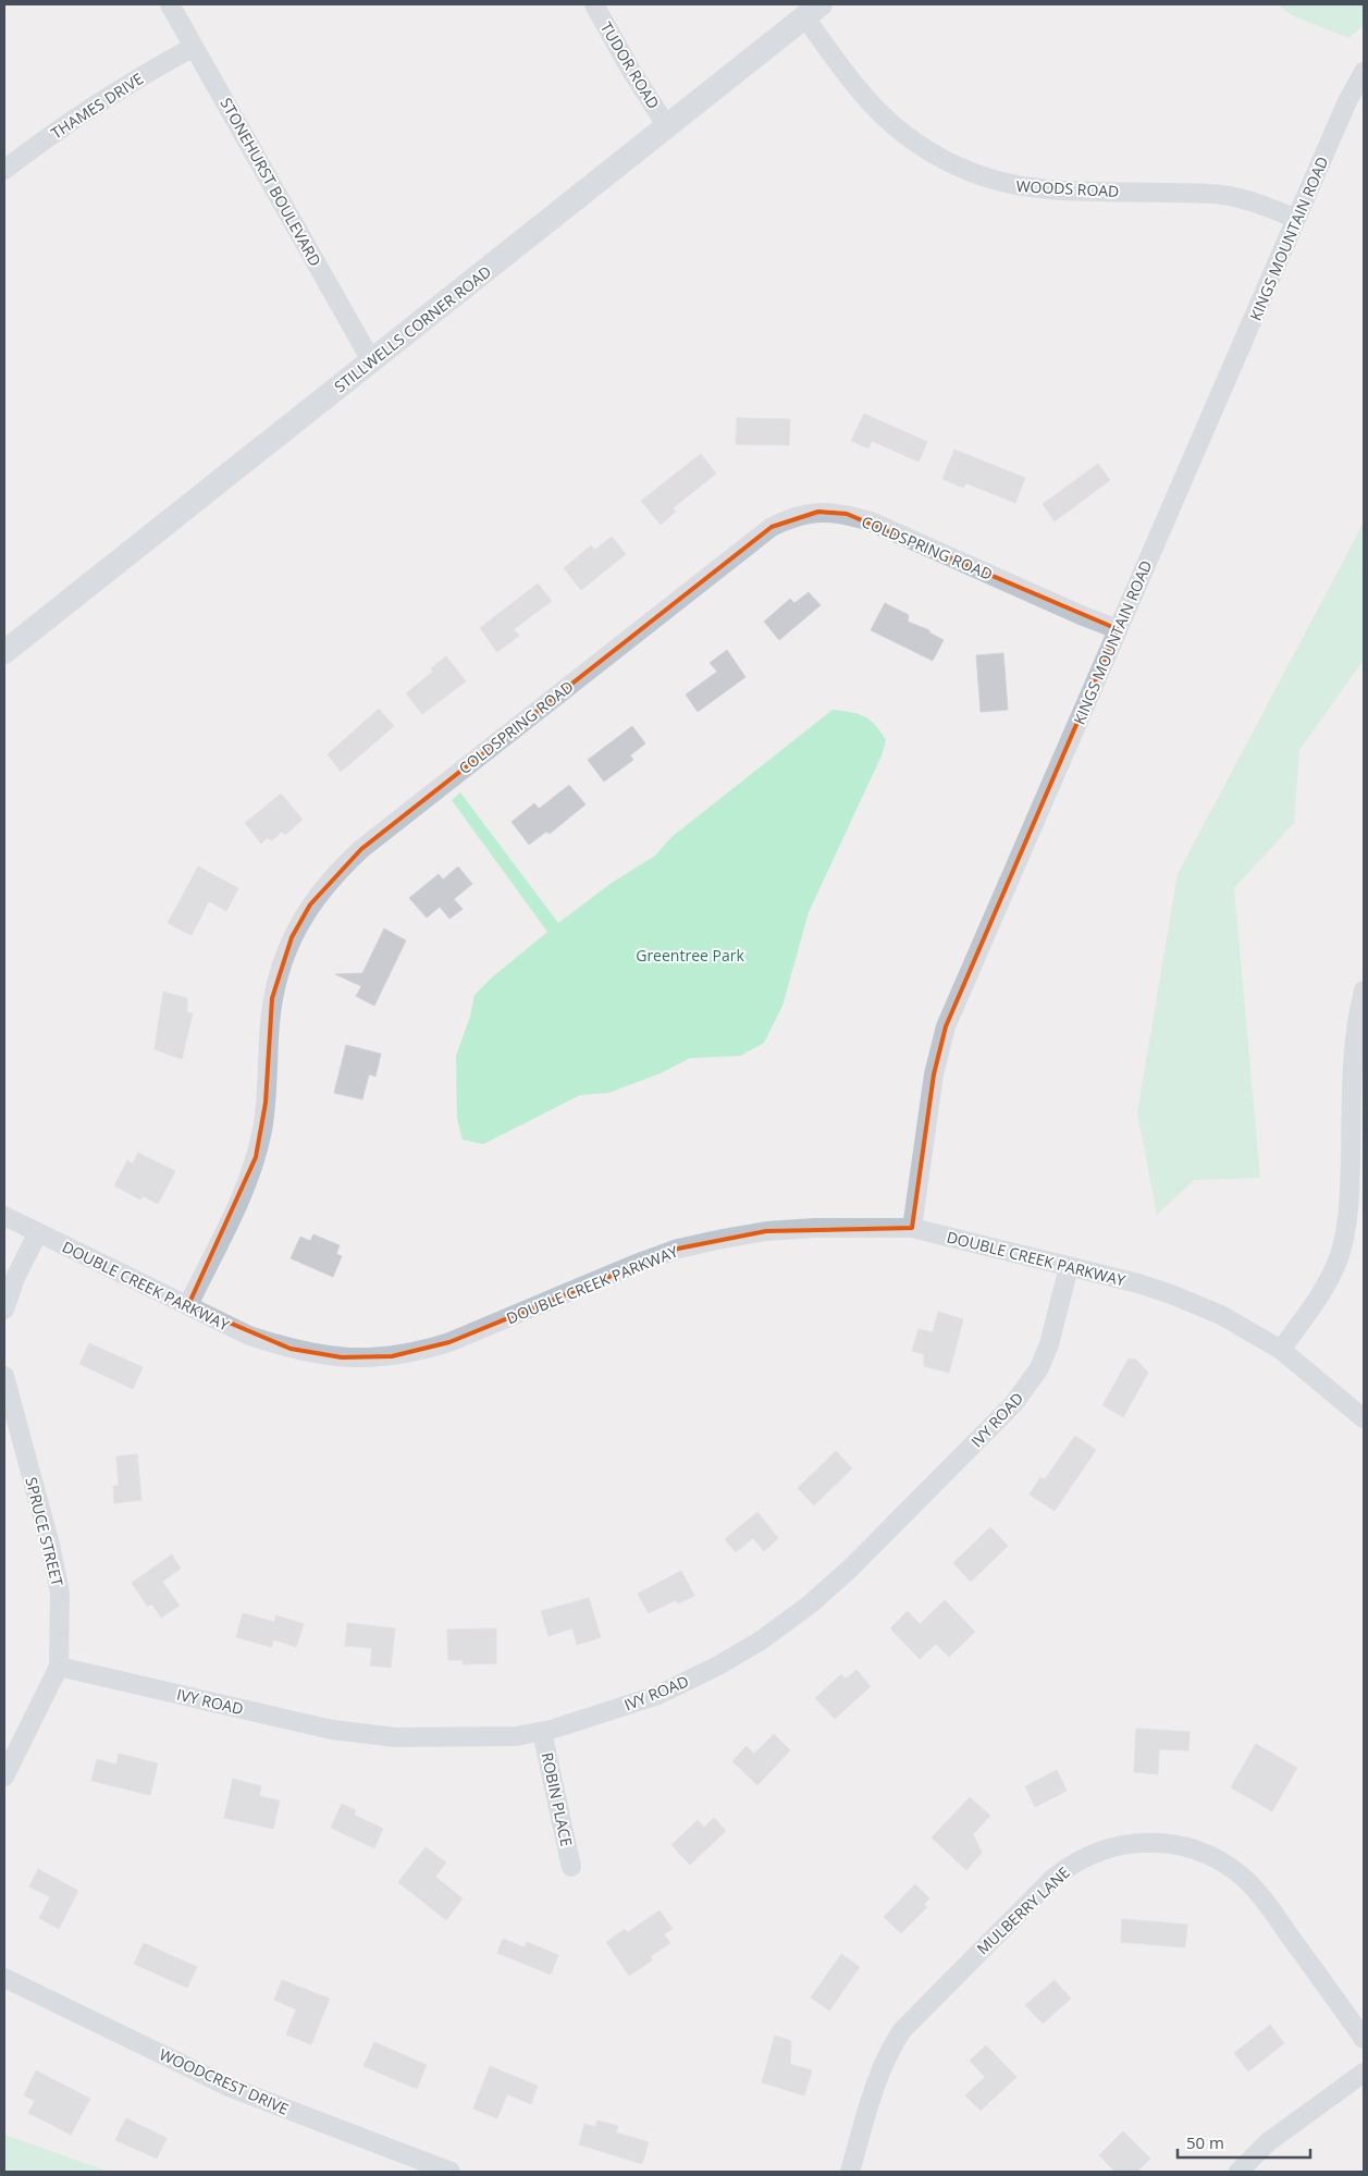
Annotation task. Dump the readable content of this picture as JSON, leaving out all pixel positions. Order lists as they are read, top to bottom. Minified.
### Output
{"streets":{"street":["TUDOR ROAD","THAMES DRIVE","STONEHURST BOULEVARD","WOODS ROAD","KINGS MOUNTAIN ROAD","STILLWELLS CORNER ROAD","COLDSPRING ROAD","DOUBLE CREEK PARKWAY","IVY ROAD","SPRUCE STREET","ROBIN PLACE","MULBERRY LANE","WOODCREST DRIVE"]},"crossings":[["TUDOR ROAD","STILLWELLS CORNER ROAD"],["THAMES DRIVE","STONEHURST BOULEVARD"],["STONEHURST BOULEVARD","STILLWELLS CORNER ROAD"],["WOODS ROAD","KINGS MOUNTAIN ROAD"],["WOODS ROAD","STILLWELLS CORNER ROAD"],["KINGS MOUNTAIN ROAD","COLDSPRING ROAD"],["KINGS MOUNTAIN ROAD","DOUBLE CREEK PARKWAY"],["COLDSPRING ROAD","DOUBLE CREEK PARKWAY"],["DOUBLE CREEK PARKWAY","IVY ROAD"],["IVY ROAD","SPRUCE STREET"],["IVY ROAD","ROBIN PLACE"]],"parks":["Greentree Park"],"scale_bar":"50 m"}
